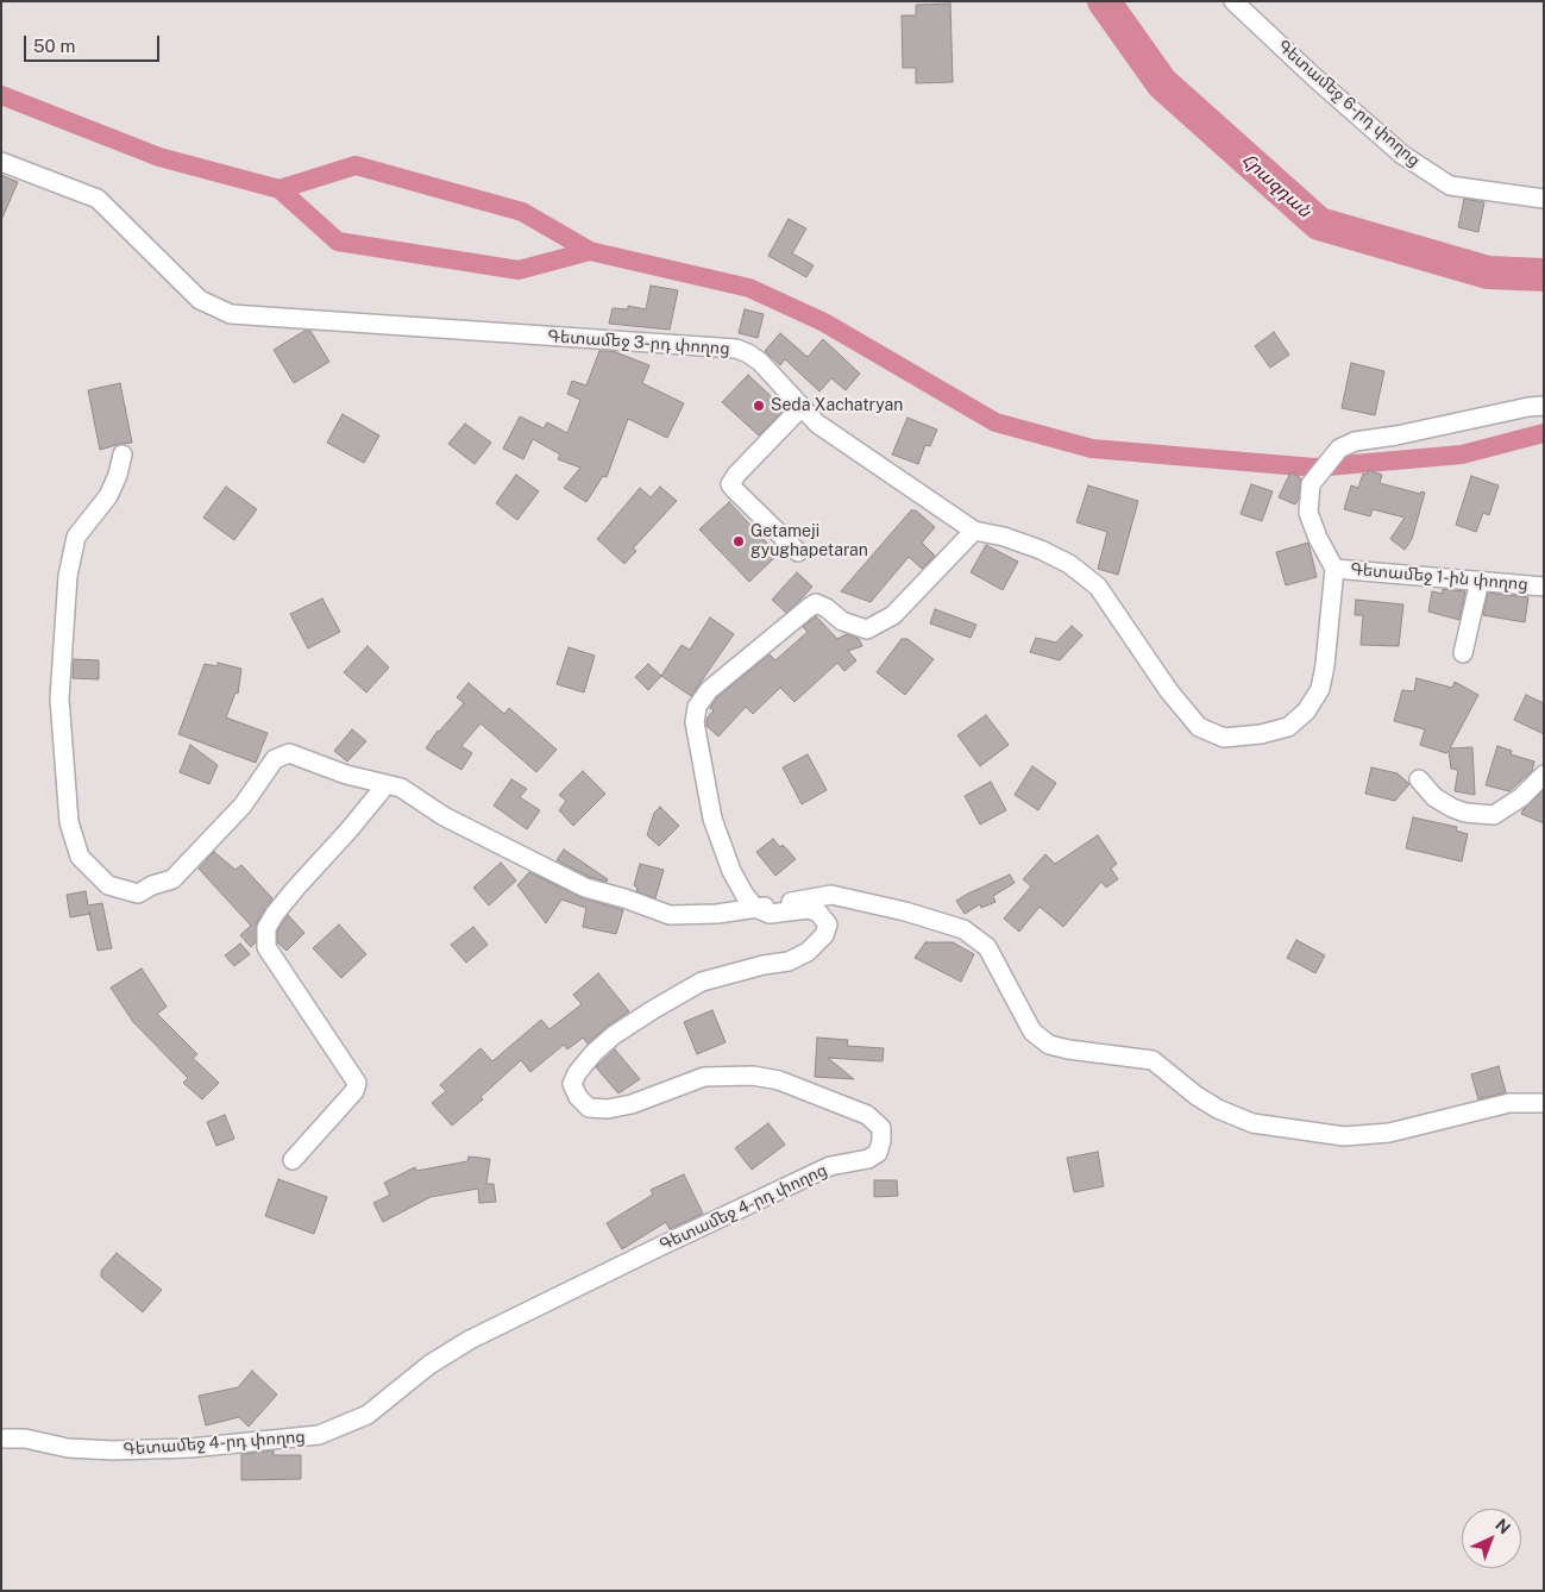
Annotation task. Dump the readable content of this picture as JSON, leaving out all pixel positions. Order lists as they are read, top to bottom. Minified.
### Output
{"streets":{"street":["Գետամեջ 6-րդ փողոց","Գետամեջ 3-րդ փողոց","Գետամեջ 1-ին փողոց","Գետամեջ 4-րդ փողոց"]},"crossings":[["Գետամեջ 3-րդ փողոց","Գետամեջ 1-ին փողոց"]],"water":["Հրազդան"],"places":["Seda Xachatryan","Getameji gyughapetaran"],"scale_bar":"50 m","north":"top right"}
